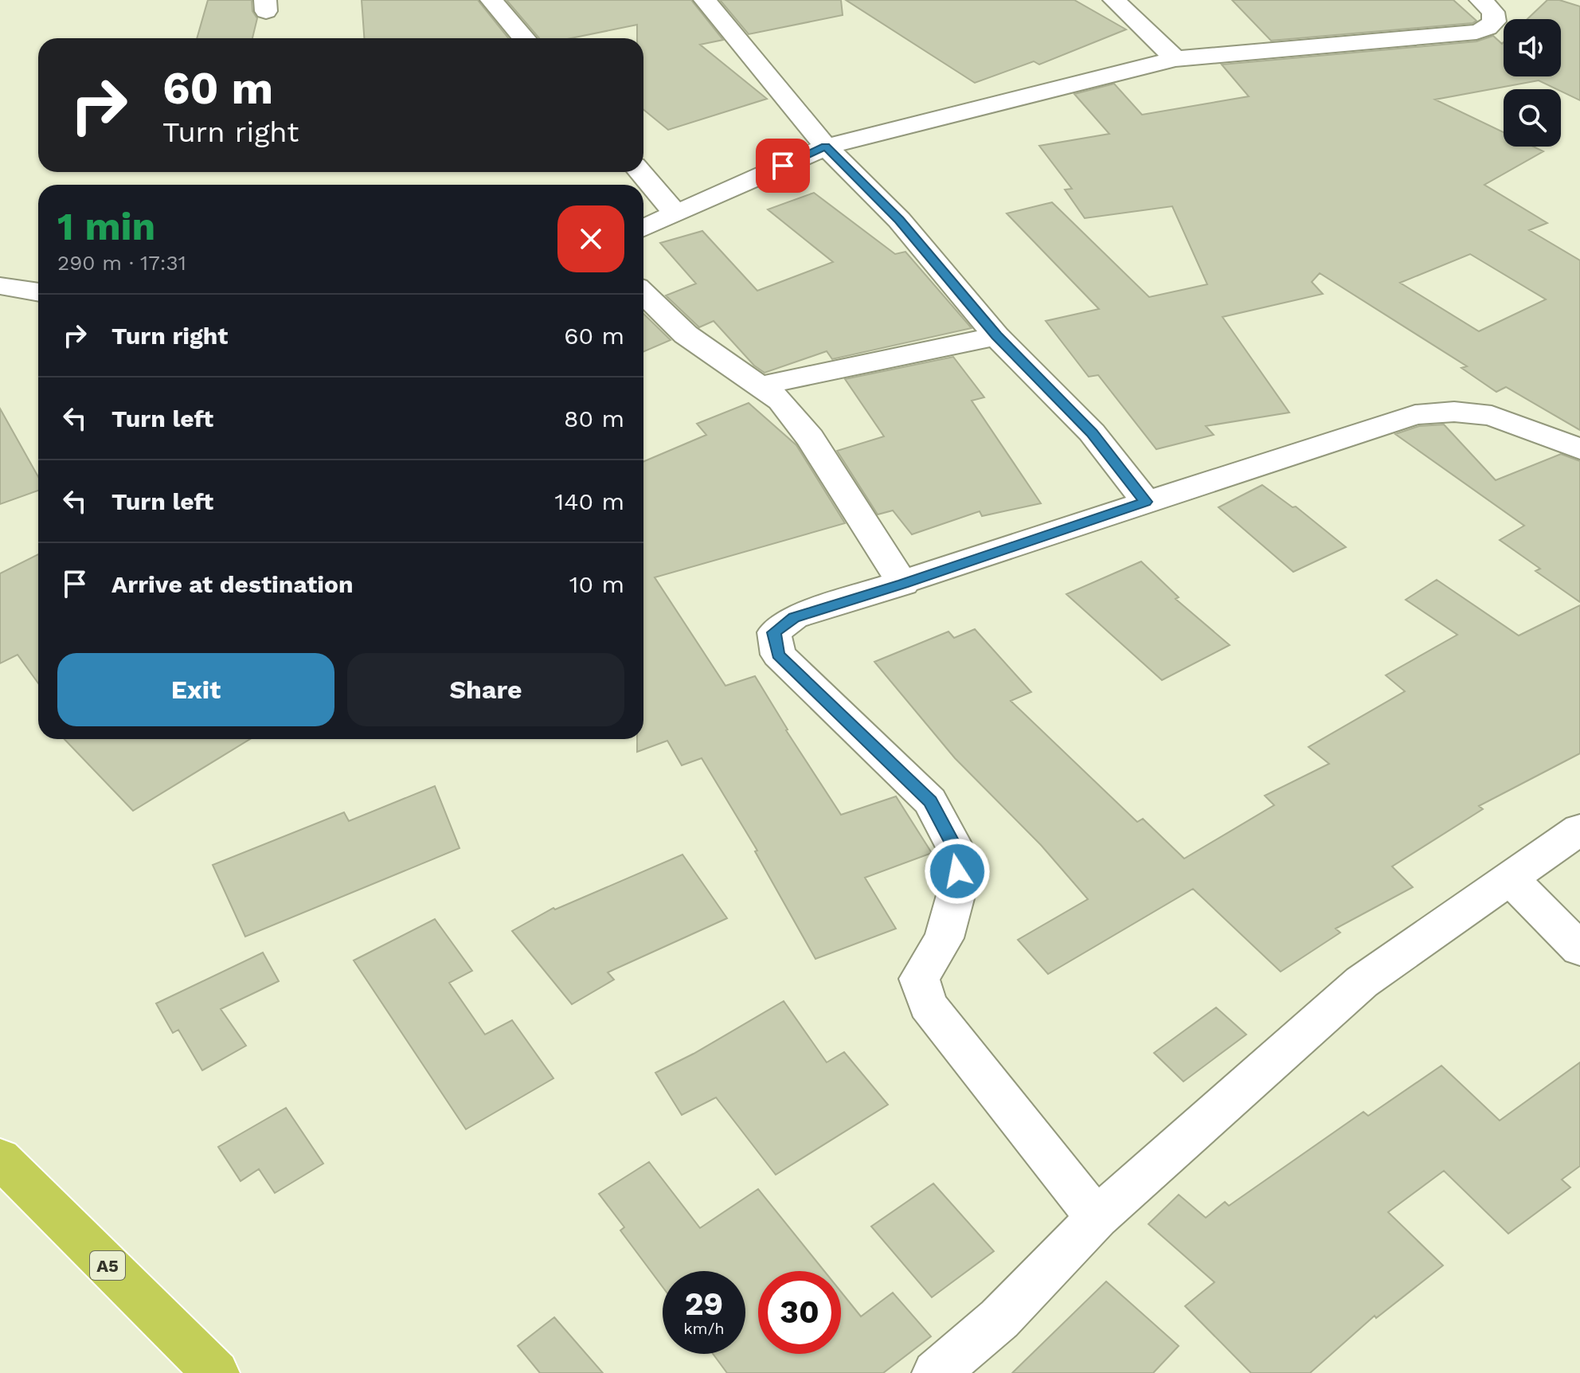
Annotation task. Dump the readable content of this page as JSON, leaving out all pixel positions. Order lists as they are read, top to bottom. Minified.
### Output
{"streets":{"highway":["A5"]},"page":{"turn":["60 m","Turn right"],"heading":["1 min","290 m · 17:31"],"list":[{"name":"Turn right","value":"60 m"},{"name":"Turn left","value":"80 m"},{"name":"Turn left","value":"140 m"},{"name":"Arrive at destination","value":"10 m"}],"buttons":["Exit","Share"],"speed":"29 km/h","limit":"30"}}
